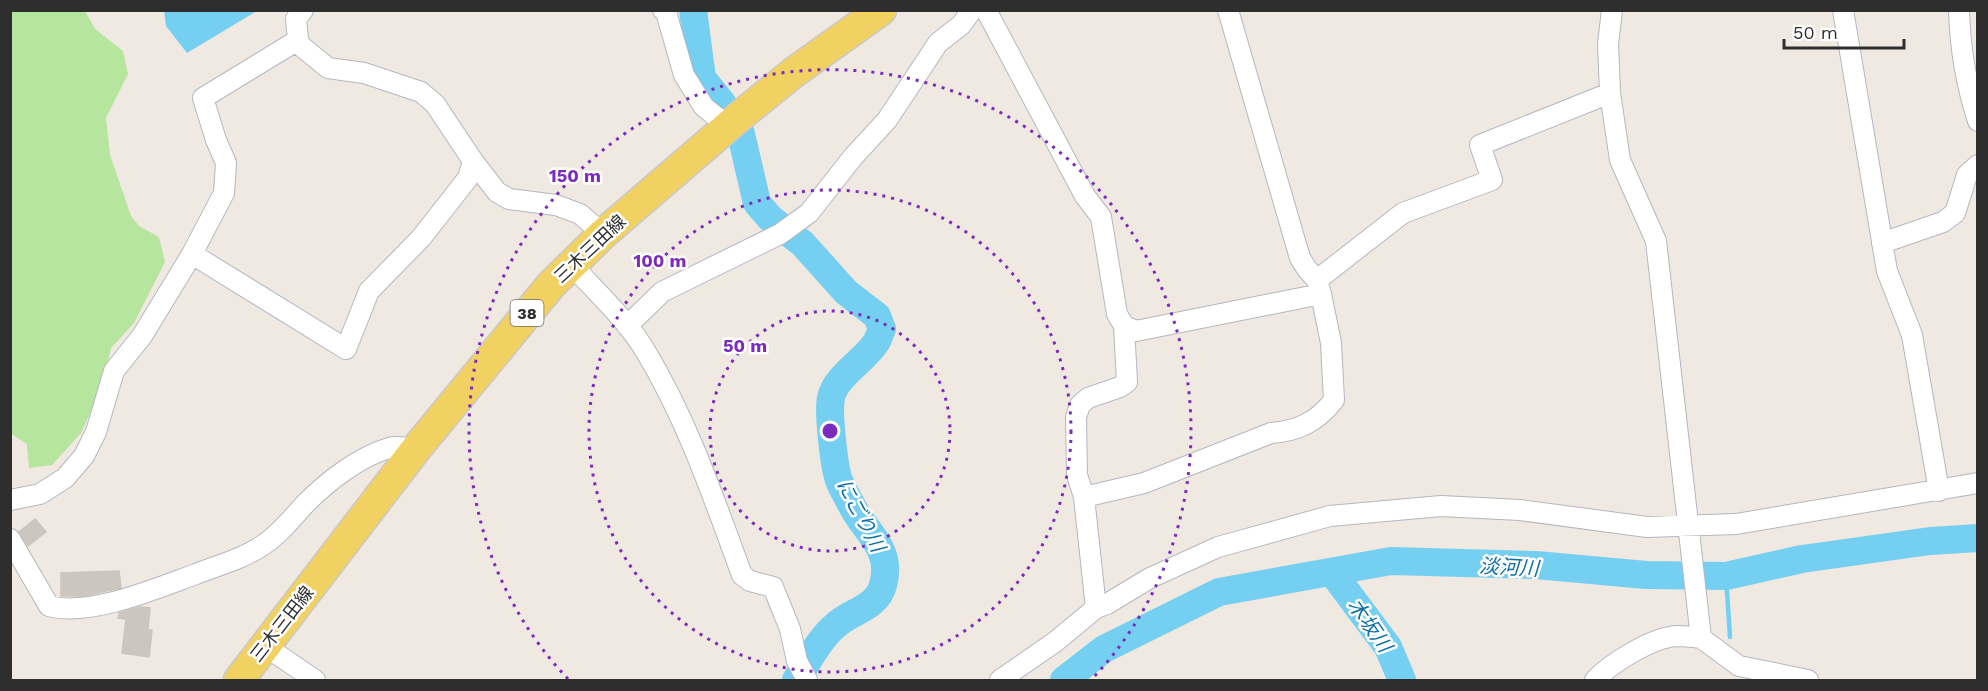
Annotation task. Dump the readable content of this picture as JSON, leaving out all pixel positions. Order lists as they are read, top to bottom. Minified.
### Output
{"streets":{"main road":["三木三田線","38"]},"water":["にごり川","淡河川","木坂川"],"scale_bar":"50 m","rings":["150 m","100 m","50 m"]}
